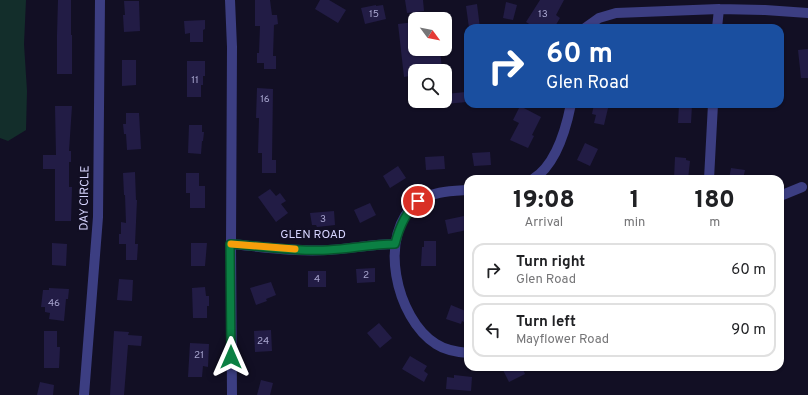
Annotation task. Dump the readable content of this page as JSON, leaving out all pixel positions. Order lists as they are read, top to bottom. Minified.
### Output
{"streets":{"street":["DAY CIRCLE","GLEN ROAD"]},"house_numbers":["15","13","11","16","3","2","4","46","24","21"],"north":"bottom right","page":{"turn":["60 m","Glen Road"],"eta":["19:08","Arrival","1","min","180","m"],"list":[{"name":"Turn right","note":"Glen Road","value":"60 m"},{"name":"Turn left","note":"Mayflower Road","value":"90 m"}]}}
